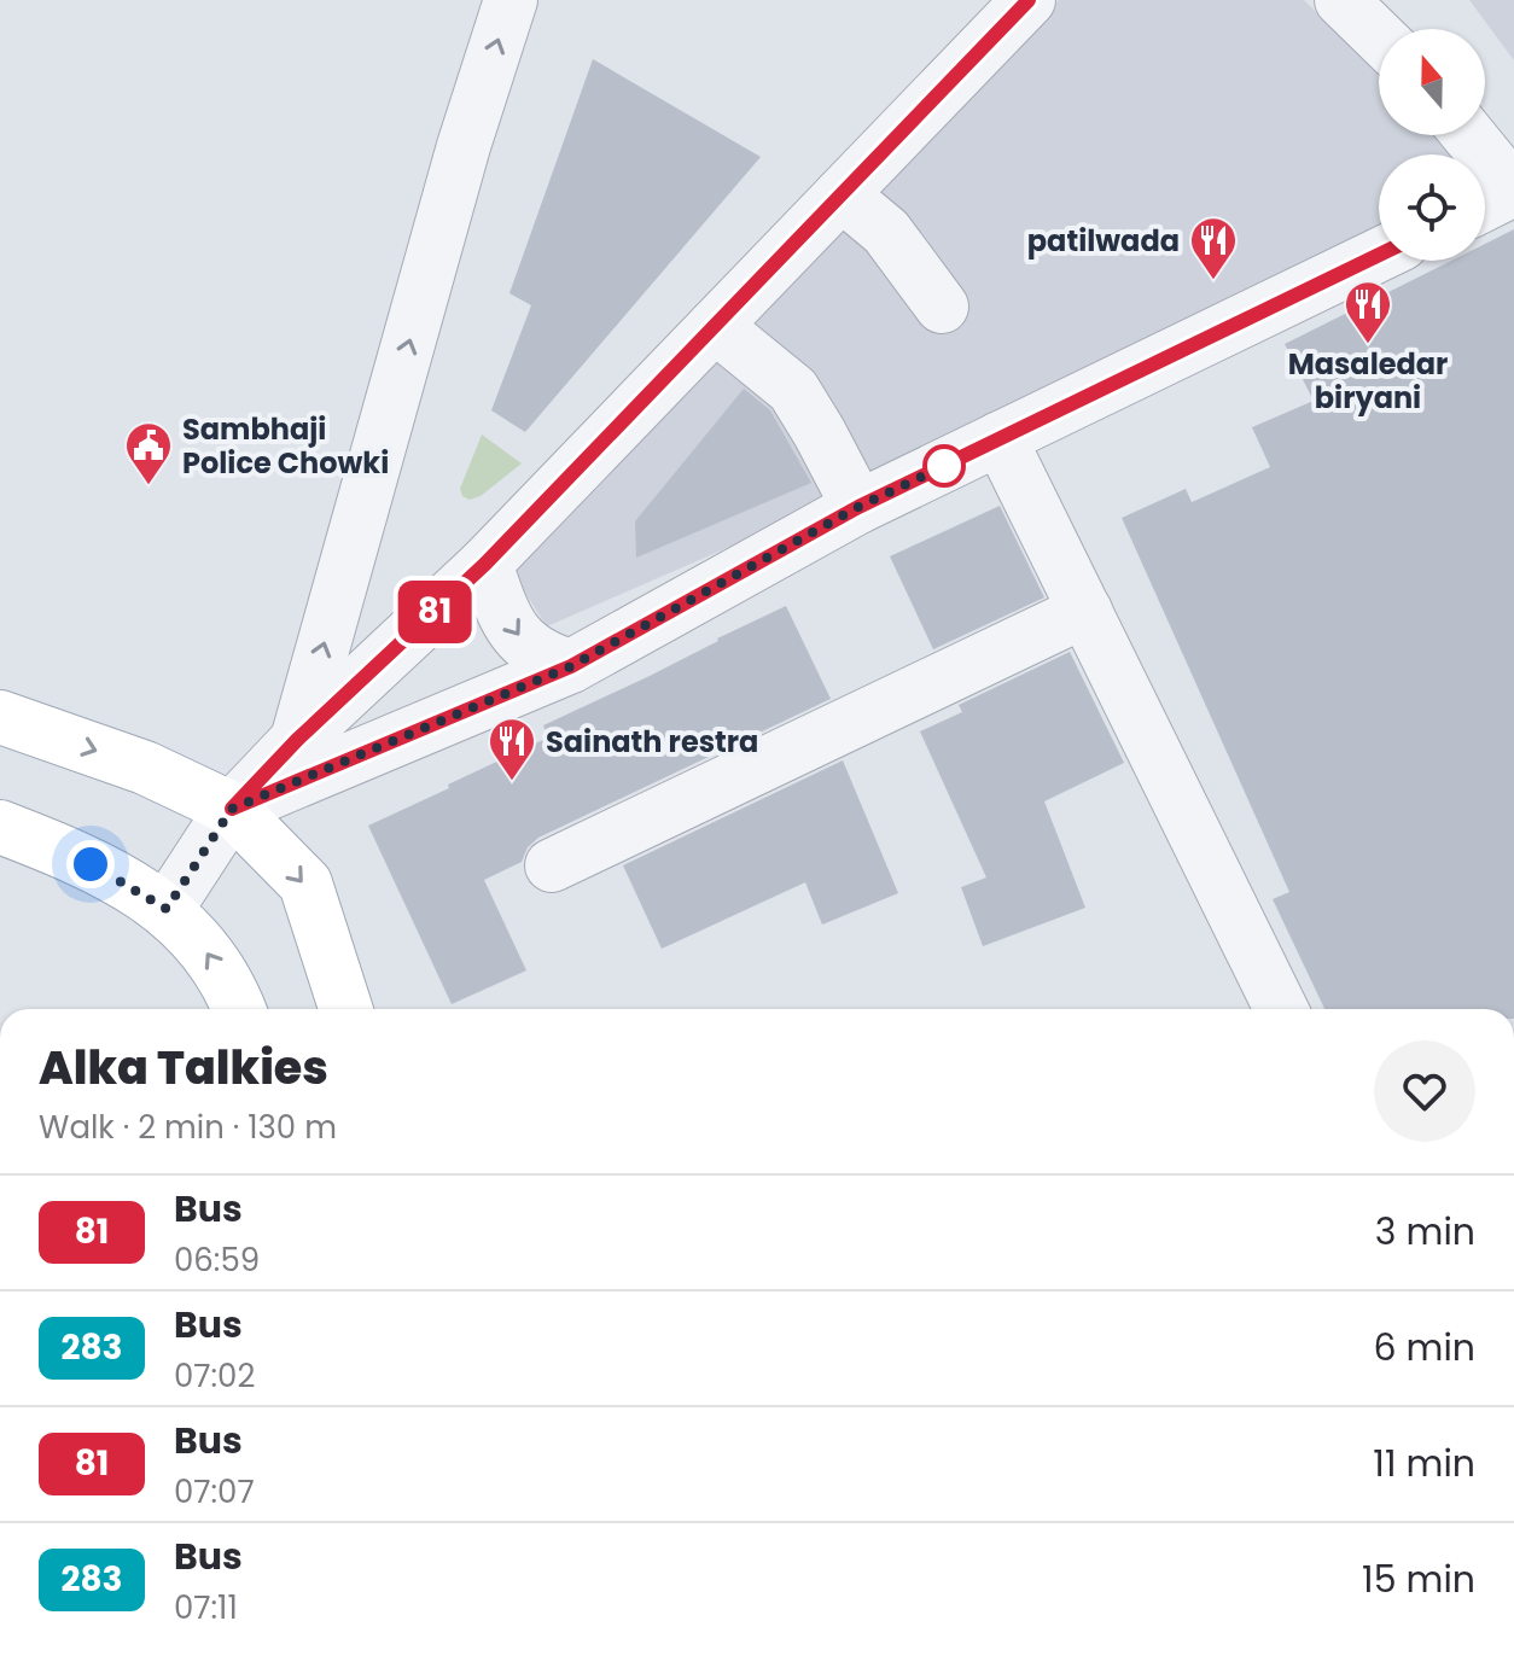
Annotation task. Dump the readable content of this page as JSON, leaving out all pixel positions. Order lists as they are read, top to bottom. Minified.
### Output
{"places":{"restaurant":["patilwada","Masaledar biryani","Sainath restra"],"public building":["Sambhaji Police Chowki"]},"lines":["bus line 81"],"north":"top","page":{"on_map":"81","heading":["Alka Talkies","Walk · 2 min · 130 m"],"list":[{"mark":"81","name":"Bus","note":"06:59","value":"3 min"},{"mark":"283","name":"Bus","note":"07:02","value":"6 min"},{"mark":"81","name":"Bus","note":"07:07","value":"11 min"},{"mark":"283","name":"Bus","note":"07:11","value":"15 min"}]}}
